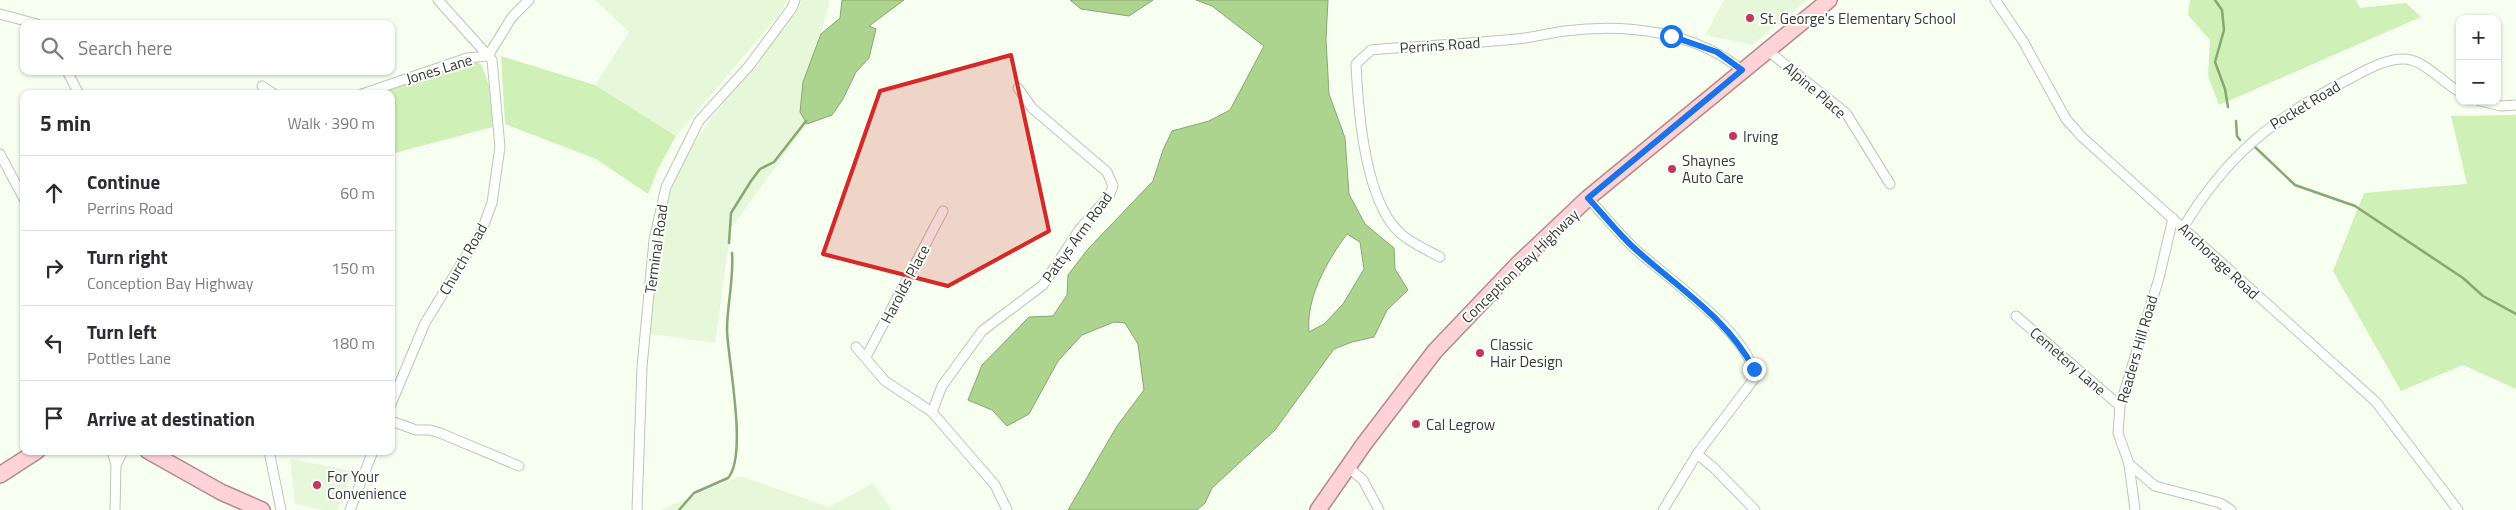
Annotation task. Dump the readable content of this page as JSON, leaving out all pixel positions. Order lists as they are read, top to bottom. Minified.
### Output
{"streets":{"main road":["Conception Bay Highway"],"street":["Perrins Road","Jones Lane","Alpine Place","Pocket Road","Pattys Arm Road","Terminal Road","Church Road","Anchorage Road","Harolds Place","Readers Hill Road","Cemetery Lane"]},"crossings":[["Perrins Road","Conception Bay Highway"],["Jones Lane","Church Road"],["Alpine Place","Conception Bay Highway"],["Pocket Road","Anchorage Road"],["Anchorage Road","Readers Hill Road"],["Readers Hill Road","Cemetery Lane"]],"places":["St. George's Elementary School","Irving","Shaynes Auto Care","Classic Hair Design","Cal Legrow","For Your Convenience"],"page":{"map_buttons":["+","−"],"search":"Search here","heading":["5 min","Walk · 390 m"],"list":[["Continue","Perrins Road","60 m"],["Turn right","Conception Bay Highway","150 m"],["Turn left","Pottles Lane","180 m"],"Arrive at destination"]}}
